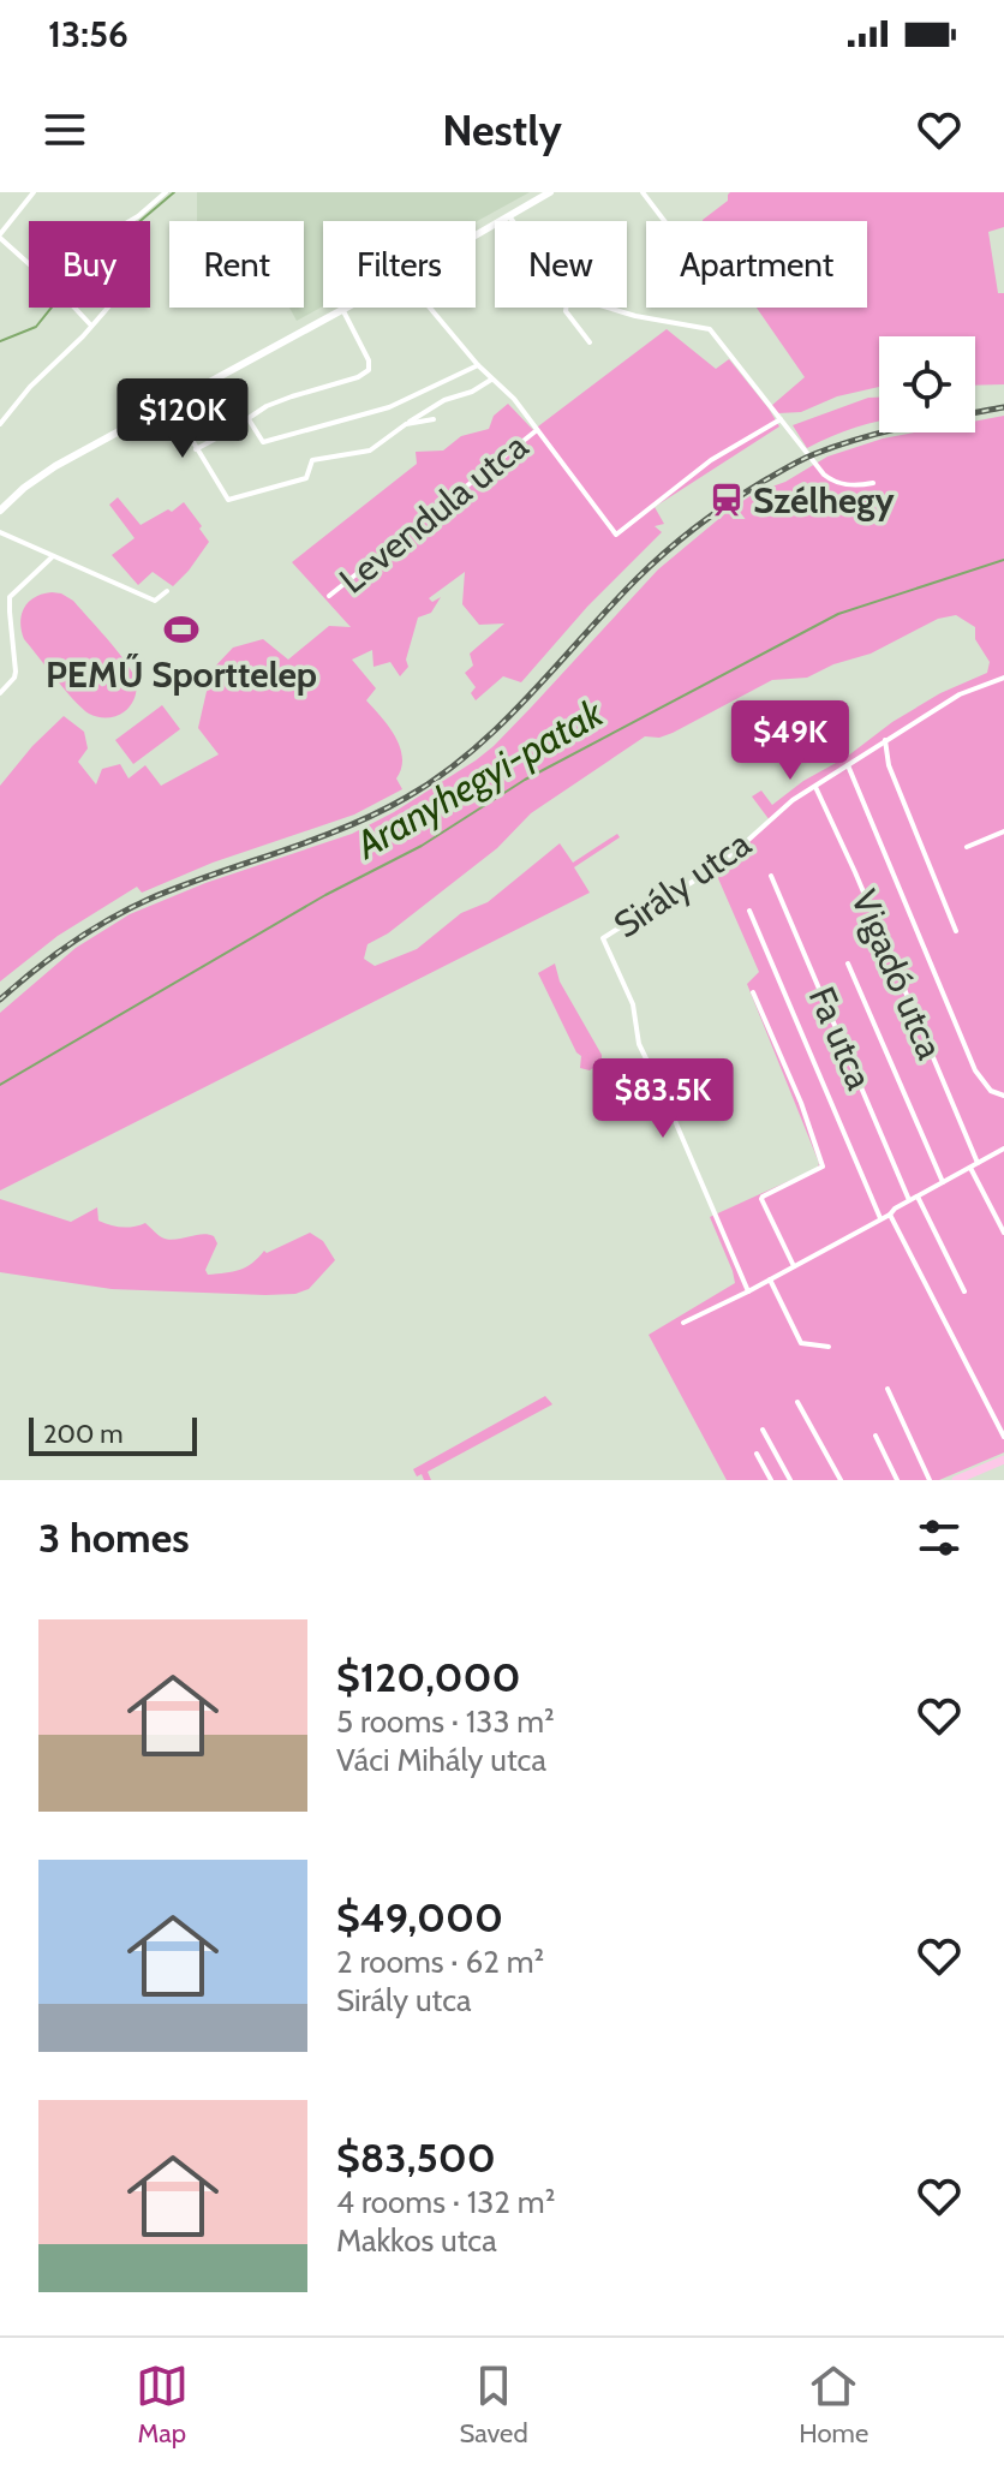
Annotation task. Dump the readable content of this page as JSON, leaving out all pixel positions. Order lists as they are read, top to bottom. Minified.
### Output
{"streets":{"street":["Levendula utca","Sirály utca","Vigadó utca","Fa utca"]},"crossings":[["Sirály utca","Vigadó utca"]],"water":["Aranyhegyi-patak"],"places":{"station":["Szélhegy"],"sports":["PEMŰ Sporttelep"]},"scale_bar":"200 m","page":{"status":"13:56","header":"Nestly","chip":["Buy","Rent","Filters","New","Apartment"],"price":["$120K","$49K","$83.5K"],"scale":"200 m","heading":"3 homes","list":[{"name":"$120,000","note":"5 rooms · 133 m² · Váci Mihály utca"},{"name":"$49,000","note":"2 rooms · 62 m² · Sirály utca"},{"name":"$83,500","note":"4 rooms · 132 m² · Makkos utca"}],"tabs":["Map","Saved","Home"]}}
